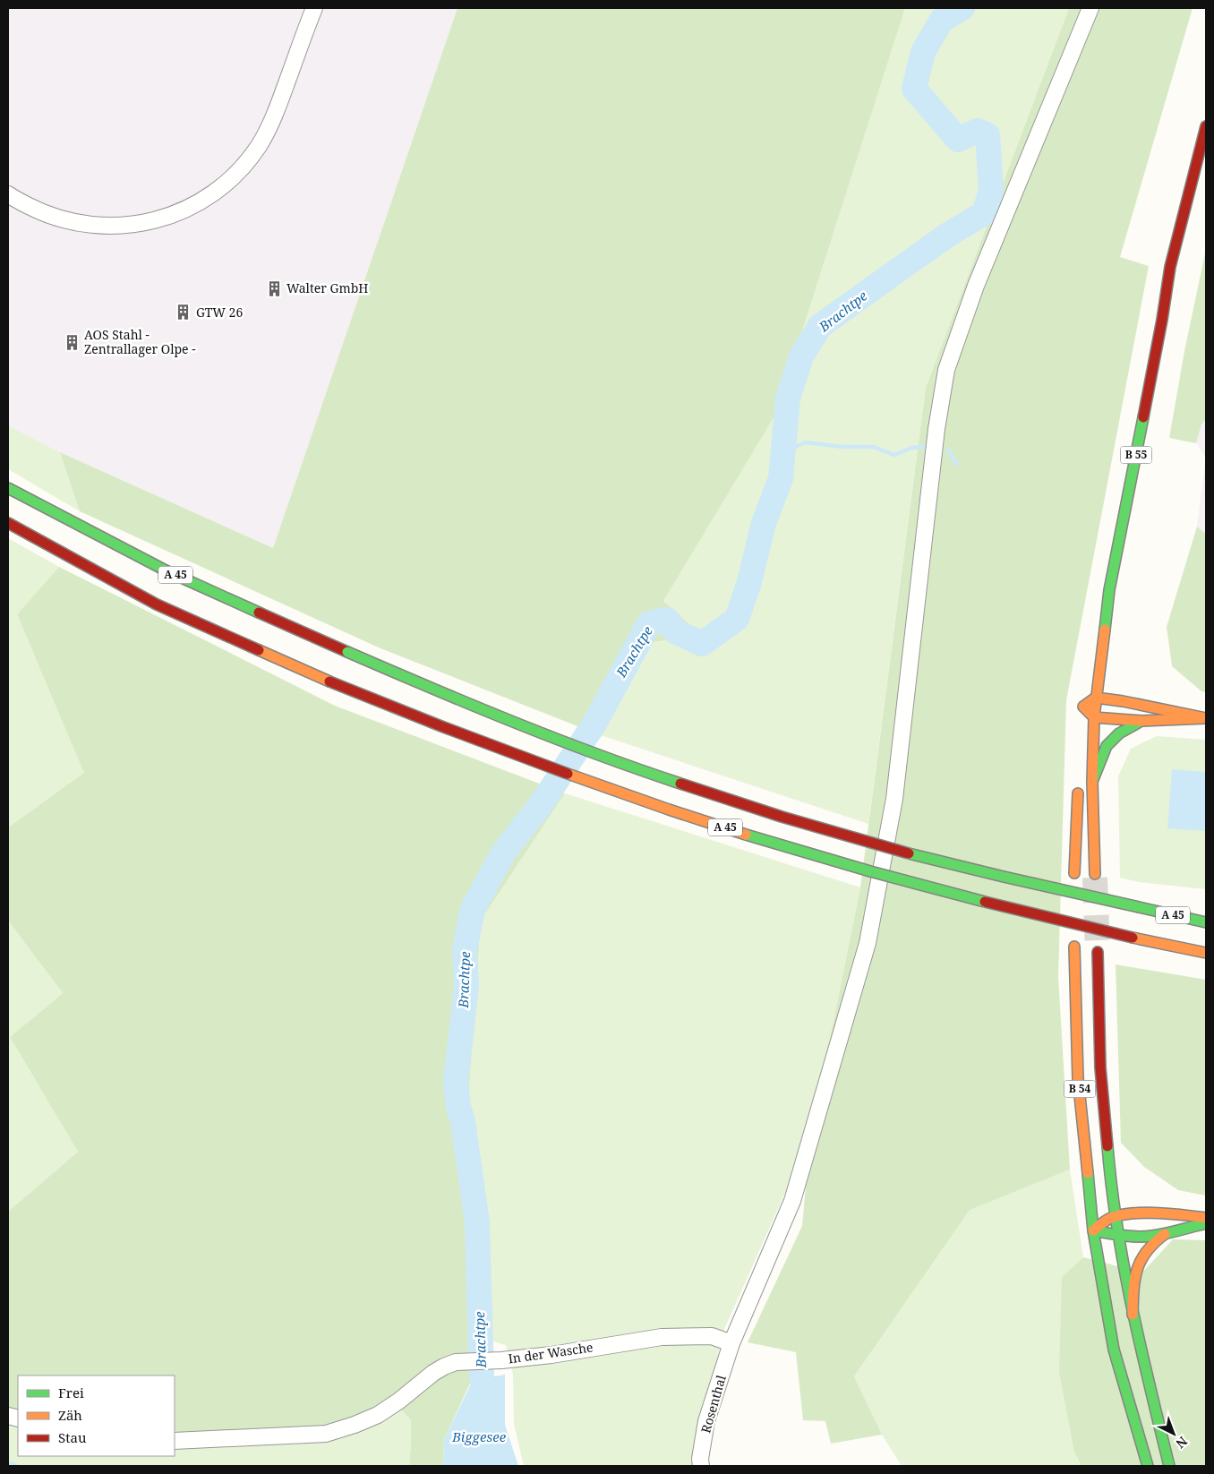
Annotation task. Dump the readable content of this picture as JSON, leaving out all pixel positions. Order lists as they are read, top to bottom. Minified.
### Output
{"streets":{"main road":["B 55","A 45","B 54"],"street":["In der Wasche","Rosenthal"]},"crossings":[["In der Wasche","Rosenthal"]],"water":["Brachtpe","Biggesee"],"places":{"building":["Walter GmbH","GTW 26","AOS Stahl - Zentrallager Olpe -"]},"legend":["Frei","Zäh","Stau"],"north":"bottom right"}
